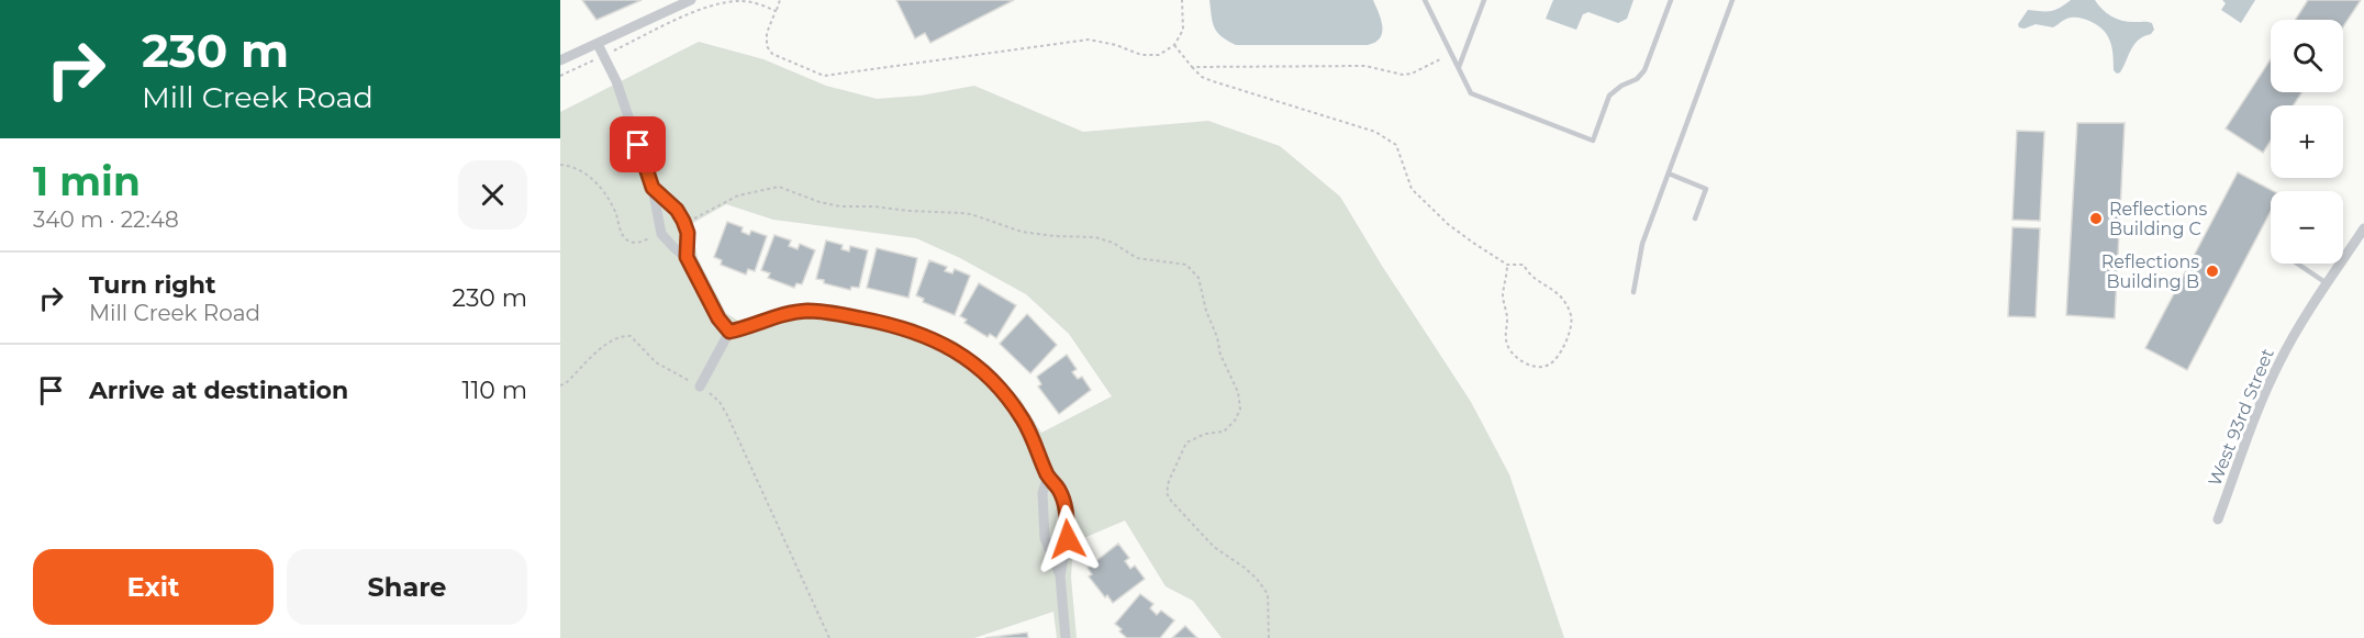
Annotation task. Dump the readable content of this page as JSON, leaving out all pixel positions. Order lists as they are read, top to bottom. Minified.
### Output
{"streets":{"street":["West 93rd Street"]},"places":["Reflections Building C","Reflections Building B"],"page":{"turn":["230 m","Mill Creek Road"],"map_buttons":["+","−"],"heading":["1 min","340 m · 22:48"],"list":[{"name":"Turn right","note":"Mill Creek Road","value":"230 m"},{"name":"Arrive at destination","value":"110 m"}],"buttons":["Exit","Share"]}}
